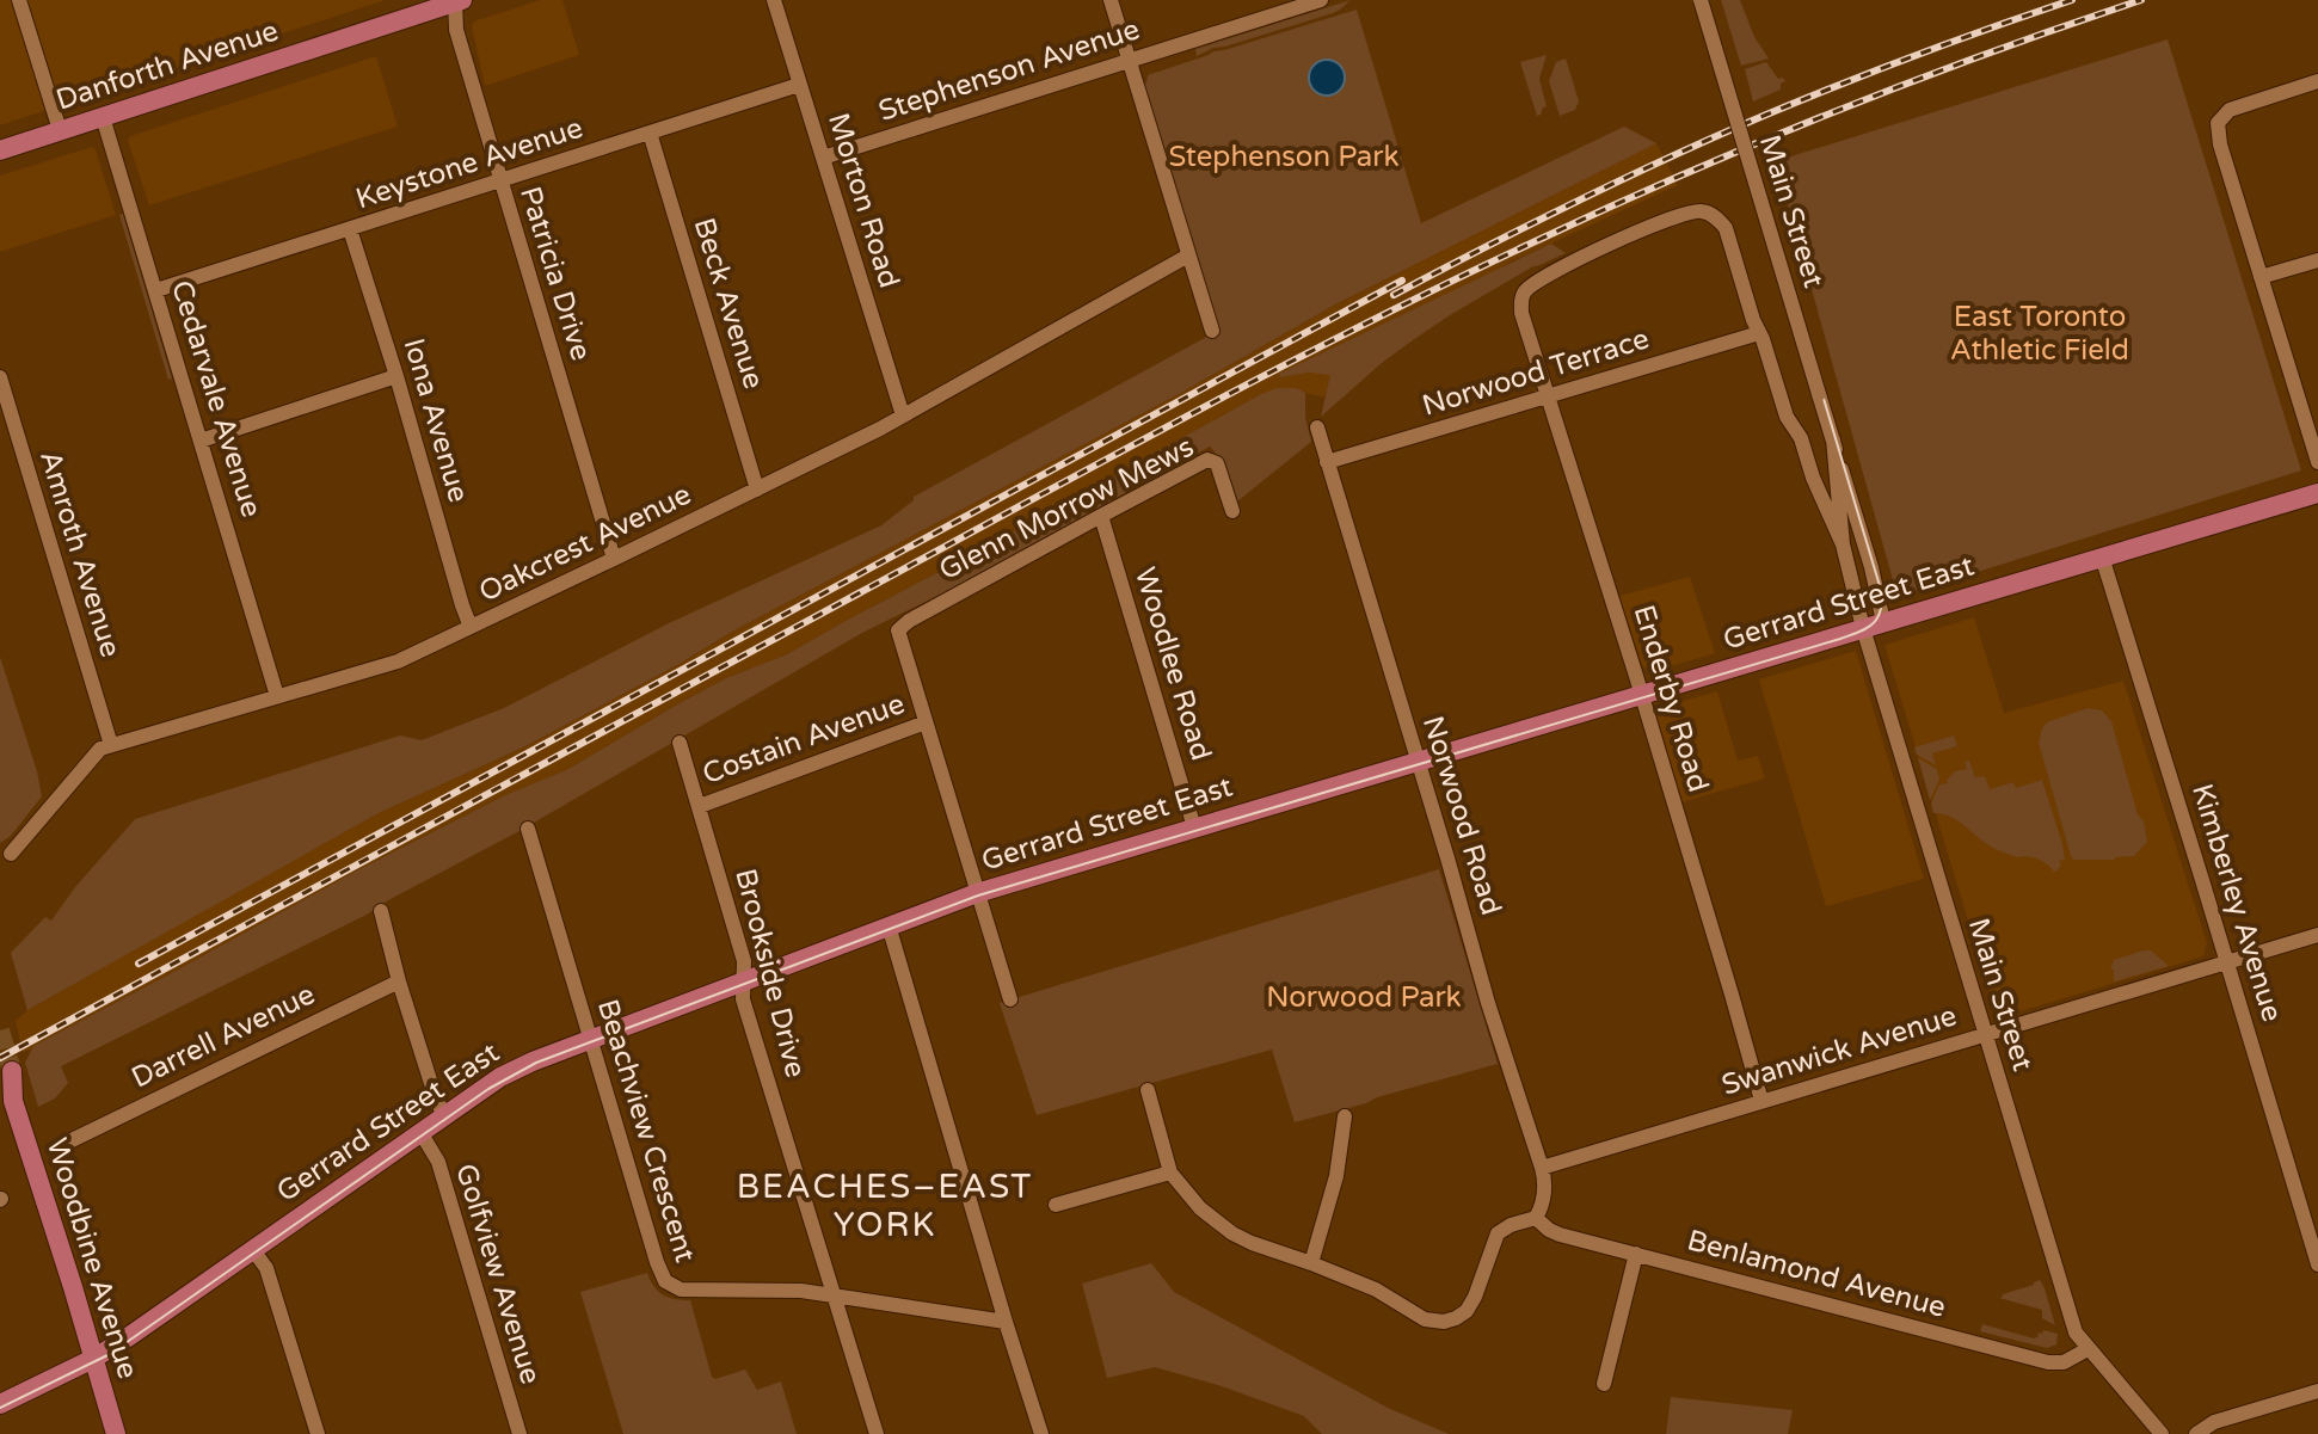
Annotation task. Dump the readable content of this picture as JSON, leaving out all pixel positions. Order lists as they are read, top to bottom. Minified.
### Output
{"streets":{"main road":["Danforth Avenue","Gerrard Street East","Woodbine Avenue"],"street":["Stephenson Avenue","Keystone Avenue","Morton Road","Main Street","Patricia Drive","Beck Avenue","Norwood Terrace","Cedarvale Avenue","Iona Avenue","Glenn Morrow Mews","Oakcrest Avenue","Amroth Avenue","Woodlee Road","Enderby Road","Costain Avenue","Norwood Road","Kimberley Avenue","Brookside Drive","Darrell Avenue","Swanwick Avenue","Beachview Crescent","Golfview Avenue","Benlamond Avenue"]},"crossings":[["Danforth Avenue","Patricia Drive"],["Danforth Avenue","Cedarvale Avenue"],["Stephenson Avenue","Morton Road"],["Keystone Avenue","Morton Road"],["Keystone Avenue","Patricia Drive"],["Keystone Avenue","Beck Avenue"],["Keystone Avenue","Cedarvale Avenue"],["Keystone Avenue","Iona Avenue"],["Morton Road","Oakcrest Avenue"],["Main Street","Norwood Terrace"],["Main Street","Gerrard Street East"],["Main Street","Enderby Road"],["Main Street","Swanwick Avenue"],["Main Street","Benlamond Avenue"],["Patricia Drive","Oakcrest Avenue"],["Beck Avenue","Oakcrest Avenue"],["Norwood Terrace","Enderby Road"],["Norwood Terrace","Norwood Road"],["Cedarvale Avenue","Oakcrest Avenue"],["Iona Avenue","Oakcrest Avenue"],["Glenn Morrow Mews","Woodlee Road"],["Glenn Morrow Mews","Costain Avenue"],["Oakcrest Avenue","Amroth Avenue"],["Gerrard Street East","Woodlee Road"],["Gerrard Street East","Enderby Road"],["Gerrard Street East","Norwood Road"],["Gerrard Street East","Kimberley Avenue"],["Gerrard Street East","Brookside Drive"],["Gerrard Street East","Beachview Crescent"],["Gerrard Street East","Woodbine Avenue"],["Gerrard Street East","Golfview Avenue"],["Enderby Road","Swanwick Avenue"],["Costain Avenue","Brookside Drive"],["Norwood Road","Swanwick Avenue"],["Norwood Road","Benlamond Avenue"],["Kimberley Avenue","Swanwick Avenue"],["Brookside Drive","Beachview Crescent"]],"districts":["BEACHES–EAST YORK"],"parks":["Stephenson Park","East Toronto Athletic Field","Norwood Park"]}
